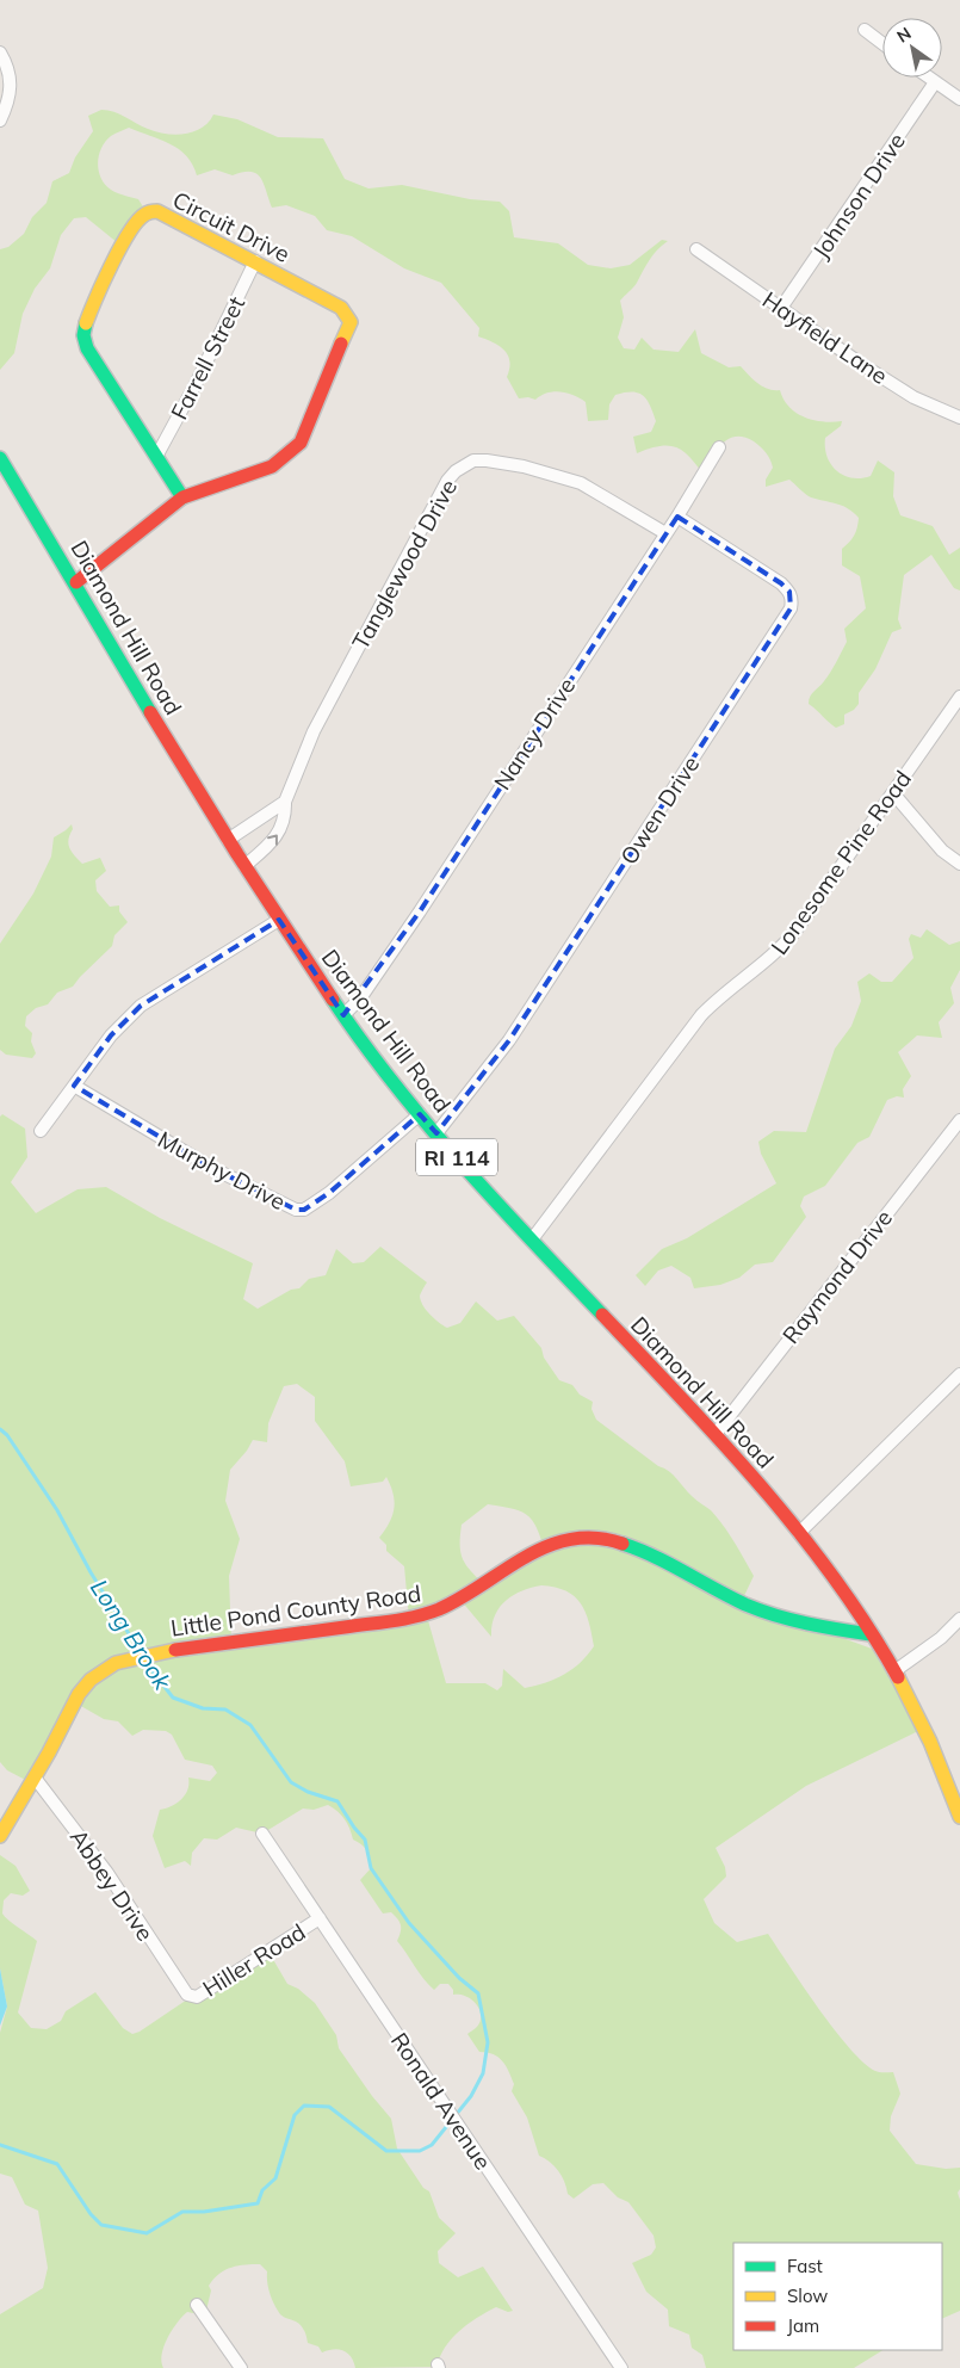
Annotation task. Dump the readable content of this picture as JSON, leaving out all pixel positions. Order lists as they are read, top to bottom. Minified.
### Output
{"streets":{"street":["Johnson Drive","Circuit Drive","Hayfield Lane","Farrell Street","Tanglewood Drive","Diamond Hill Road","Nancy Drive","Owen Drive","Lonesome Pine Road","RI 114","Murphy Drive","Raymond Drive","Little Pond County Road","Abbey Drive","Hiller Road","Ronald Avenue"]},"crossings":[["Johnson Drive","Hayfield Lane"],["Circuit Drive","Farrell Street"],["Circuit Drive","Diamond Hill Road"],["Tanglewood Drive","Diamond Hill Road"],["Tanglewood Drive","Nancy Drive"],["Diamond Hill Road","Nancy Drive"],["Diamond Hill Road","Owen Drive"],["Diamond Hill Road","Lonesome Pine Road"],["Diamond Hill Road","Murphy Drive"],["Diamond Hill Road","Raymond Drive"],["Diamond Hill Road","Little Pond County Road"],["Nancy Drive","Owen Drive"],["Little Pond County Road","Abbey Drive"],["Abbey Drive","Hiller Road"],["Hiller Road","Ronald Avenue"]],"water":["Long Brook"],"legend":["Fast","Slow","Jam"],"north":"top left"}
